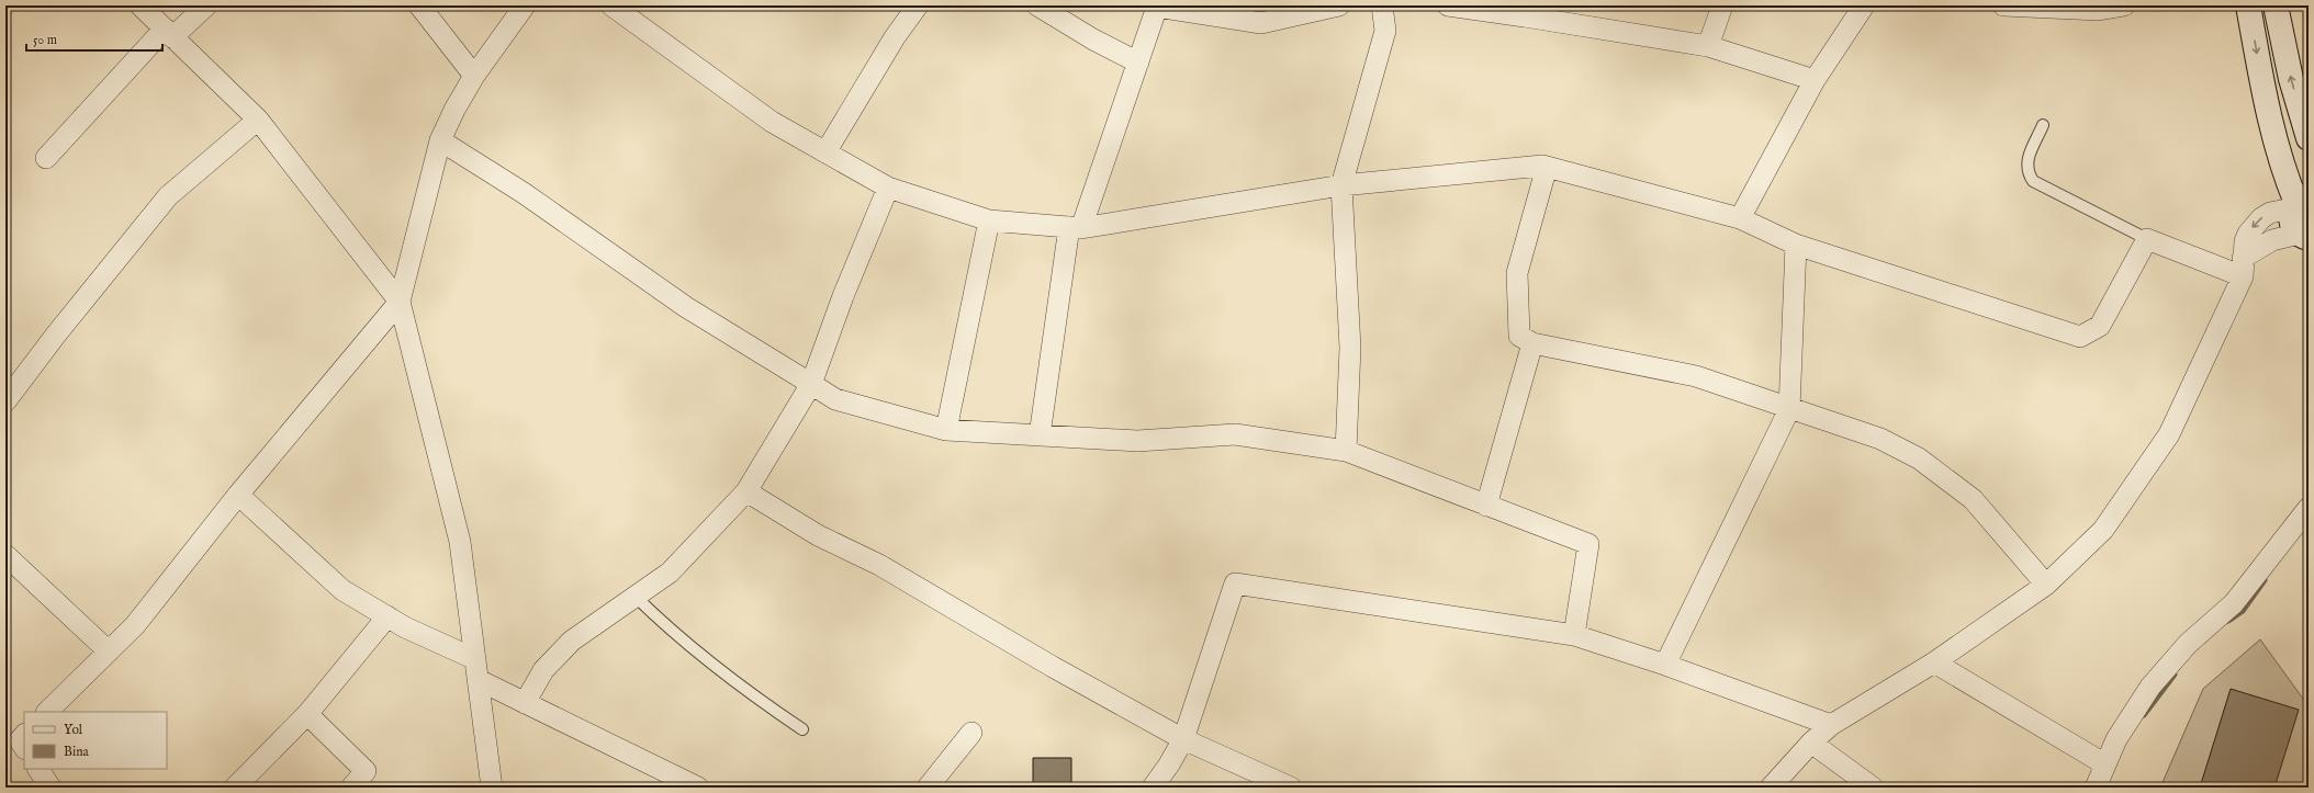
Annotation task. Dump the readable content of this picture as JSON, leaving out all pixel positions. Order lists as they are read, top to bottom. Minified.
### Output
{"legend":["Yol","Bina"],"scale_bar":"50 m"}
